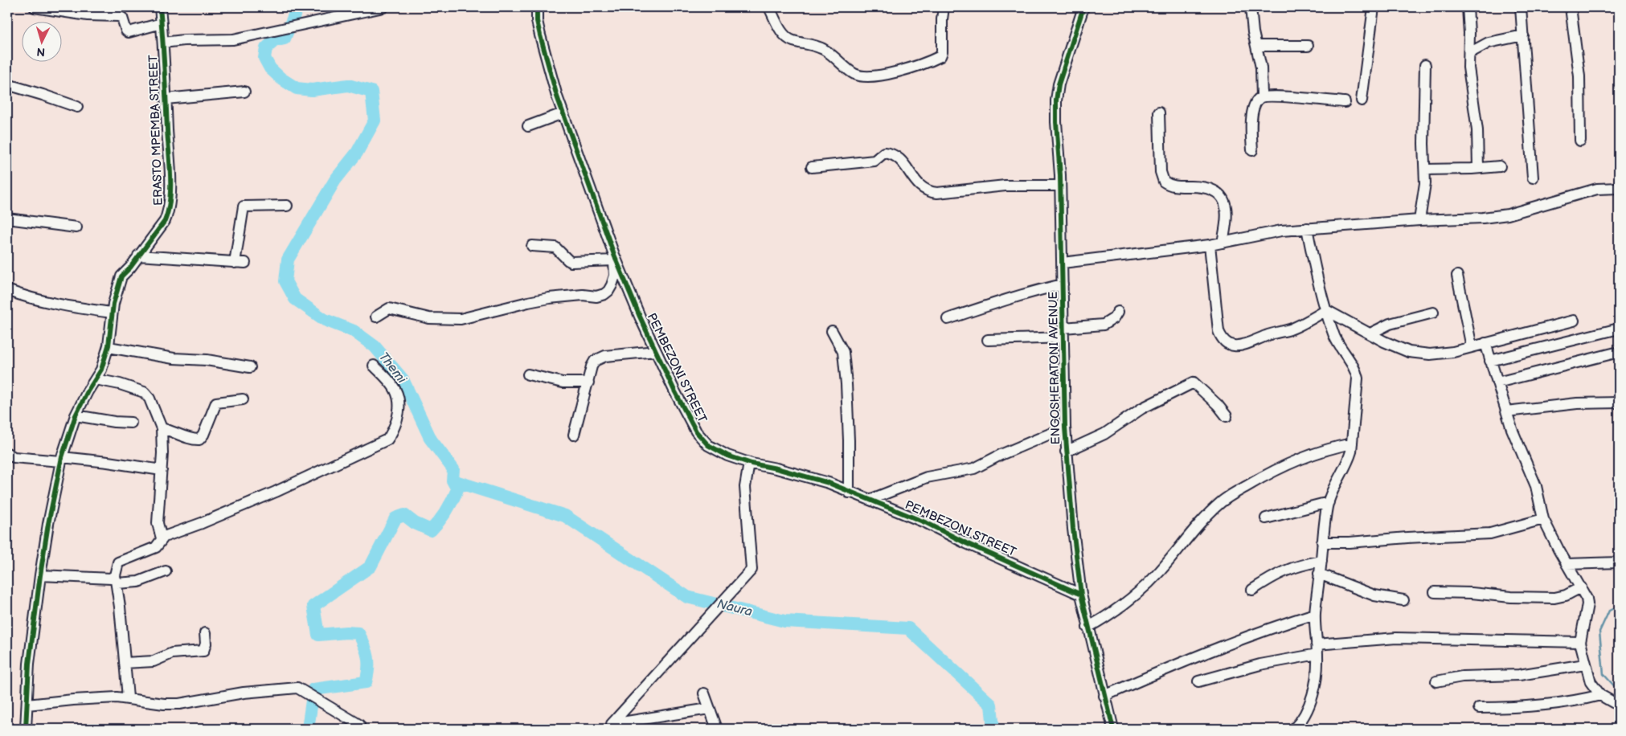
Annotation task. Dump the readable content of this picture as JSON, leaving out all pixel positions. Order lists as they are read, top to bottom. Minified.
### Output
{"streets":{"street":["ERASTO MPEMBA STREET","PEMBEZONI STREET","ENGOSHERATONI AVENUE"]},"crossings":[["PEMBEZONI STREET","ENGOSHERATONI AVENUE"]],"water":["Themi","Naura"],"north":"bottom"}
